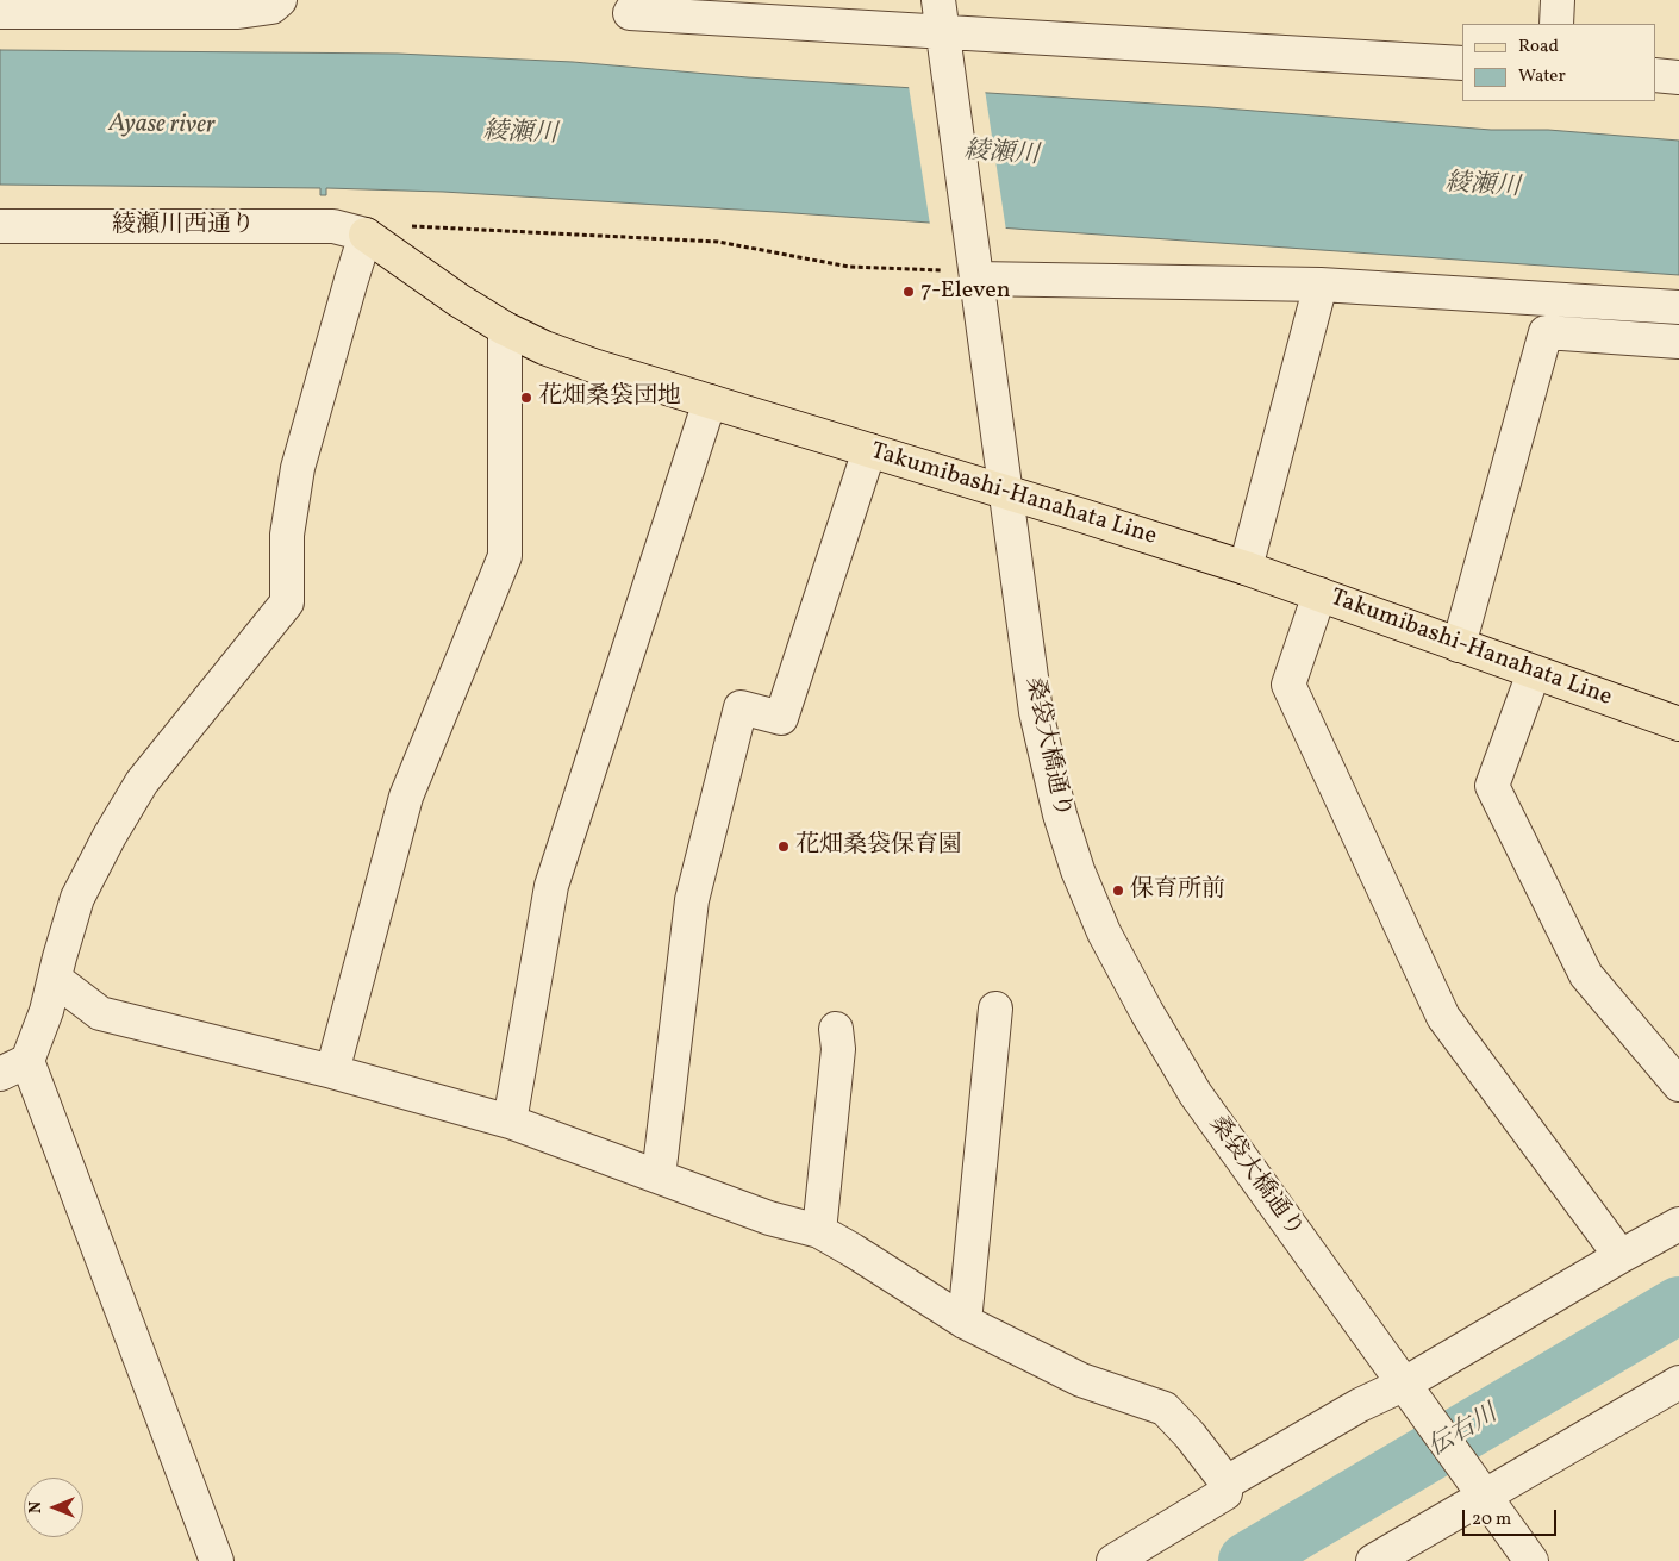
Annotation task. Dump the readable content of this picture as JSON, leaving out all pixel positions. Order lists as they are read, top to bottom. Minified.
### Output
{"streets":{"main road":["Takumibashi-Hanahata Line"],"street":["綾瀬川西通り","桑袋大橋通り"]},"crossings":[["綾瀬川西通り","Takumibashi-Hanahata Line"],["Takumibashi-Hanahata Line","桑袋大橋通り"]],"water":["Ayase river","綾瀬川","伝右川"],"places":["7-Eleven","花畑桑袋団地","花畑桑袋保育園","保育所前"],"legend":["Road","Water"],"scale_bar":"20 m","north":"left"}
